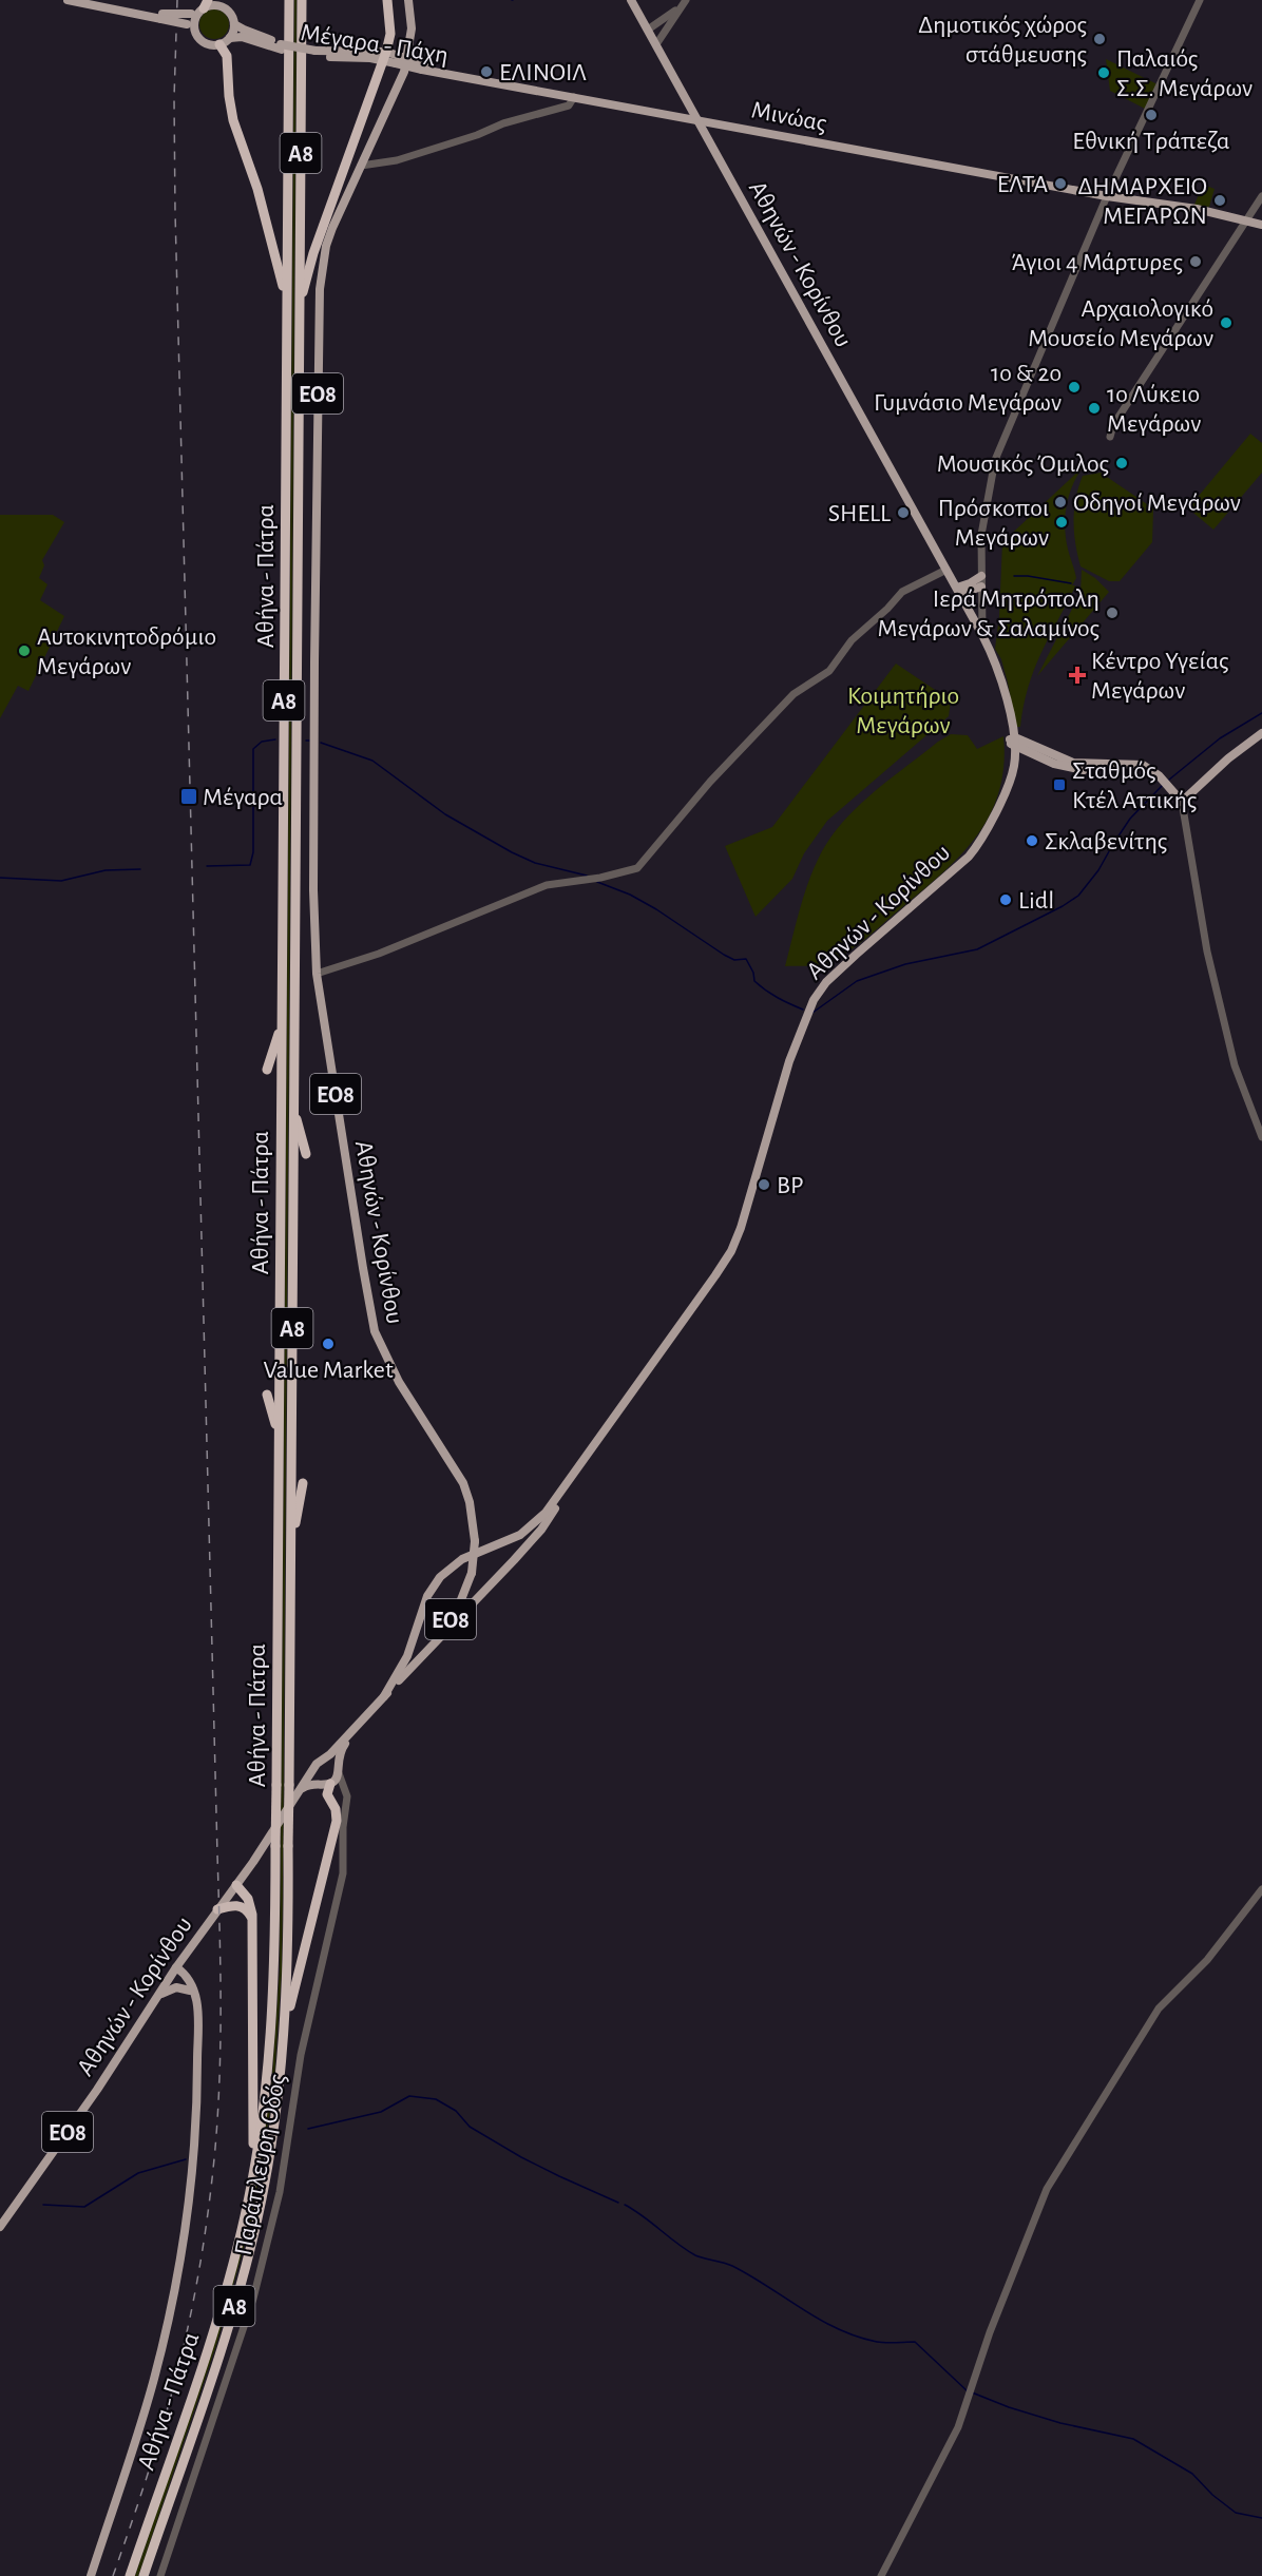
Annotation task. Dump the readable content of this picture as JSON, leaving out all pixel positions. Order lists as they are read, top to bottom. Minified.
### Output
{"streets":{"highway":["Α8","Αθήνα - Πάτρα"],"main road":["Μέγαρα - Πάχη","Μινώας","Αθηνών - Κορίνθου","ΕΟ8"],"street":["Παράπλευρη Οδός"]},"crossings":[["Μέγαρα - Πάχη","Μινώας"],["Μινώας","Αθηνών - Κορίνθου"],["Αθηνών - Κορίνθου","Παράπλευρη Οδός"]],"parks":["Κοιμητήριο Μεγάρων"],"places":{"other":["Δημοτικός χώρος στάθμευσης","ΕΛΙΝΟΙΛ","Παλαιός Σ.Σ. Μεγάρων","Εθνική Τράπεζα","ΕΛΤΑ","ΔΗΜΑΡΧΕΙΟ ΜΕΓΑΡΩΝ","Άγιοι 4 Μάρτυρες","Αρχαιολογικό Μουσείο Μεγάρων","1ο & 2ο Γυμνάσιο Μεγάρων","1ο Λύκειο Μεγάρων","Μουσικός Όμιλος","Οδηγοί Μεγάρων","SHELL","Πρόσκοποι Μεγάρων","Ιερά Μητρόπολη Μεγάρων & Σαλαμίνος","Αυτοκινητοδρόμιο Μεγάρων","Σκλαβενίτης","Lidl","BP","Value Market"],"health":["Κέντρο Υγείας Μεγάρων"],"transit":["Σταθμός Κτέλ Αττικής","Μέγαρα"]}}
